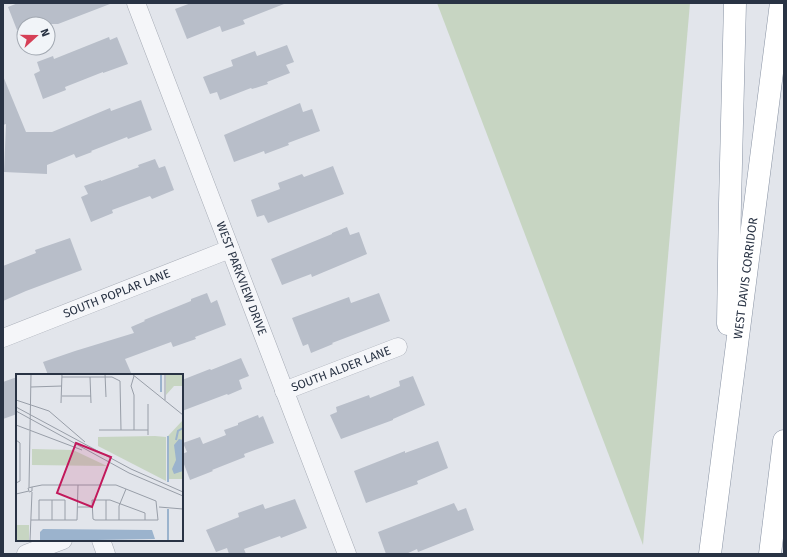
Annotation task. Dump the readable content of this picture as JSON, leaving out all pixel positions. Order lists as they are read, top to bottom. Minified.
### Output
{"streets":{"highway":["WEST DAVIS CORRIDOR"],"street":["WEST PARKVIEW DRIVE","SOUTH POPLAR LANE","SOUTH ALDER LANE"]},"crossings":[["WEST PARKVIEW DRIVE","SOUTH POPLAR LANE"],["WEST PARKVIEW DRIVE","SOUTH ALDER LANE"]],"north":"right"}
